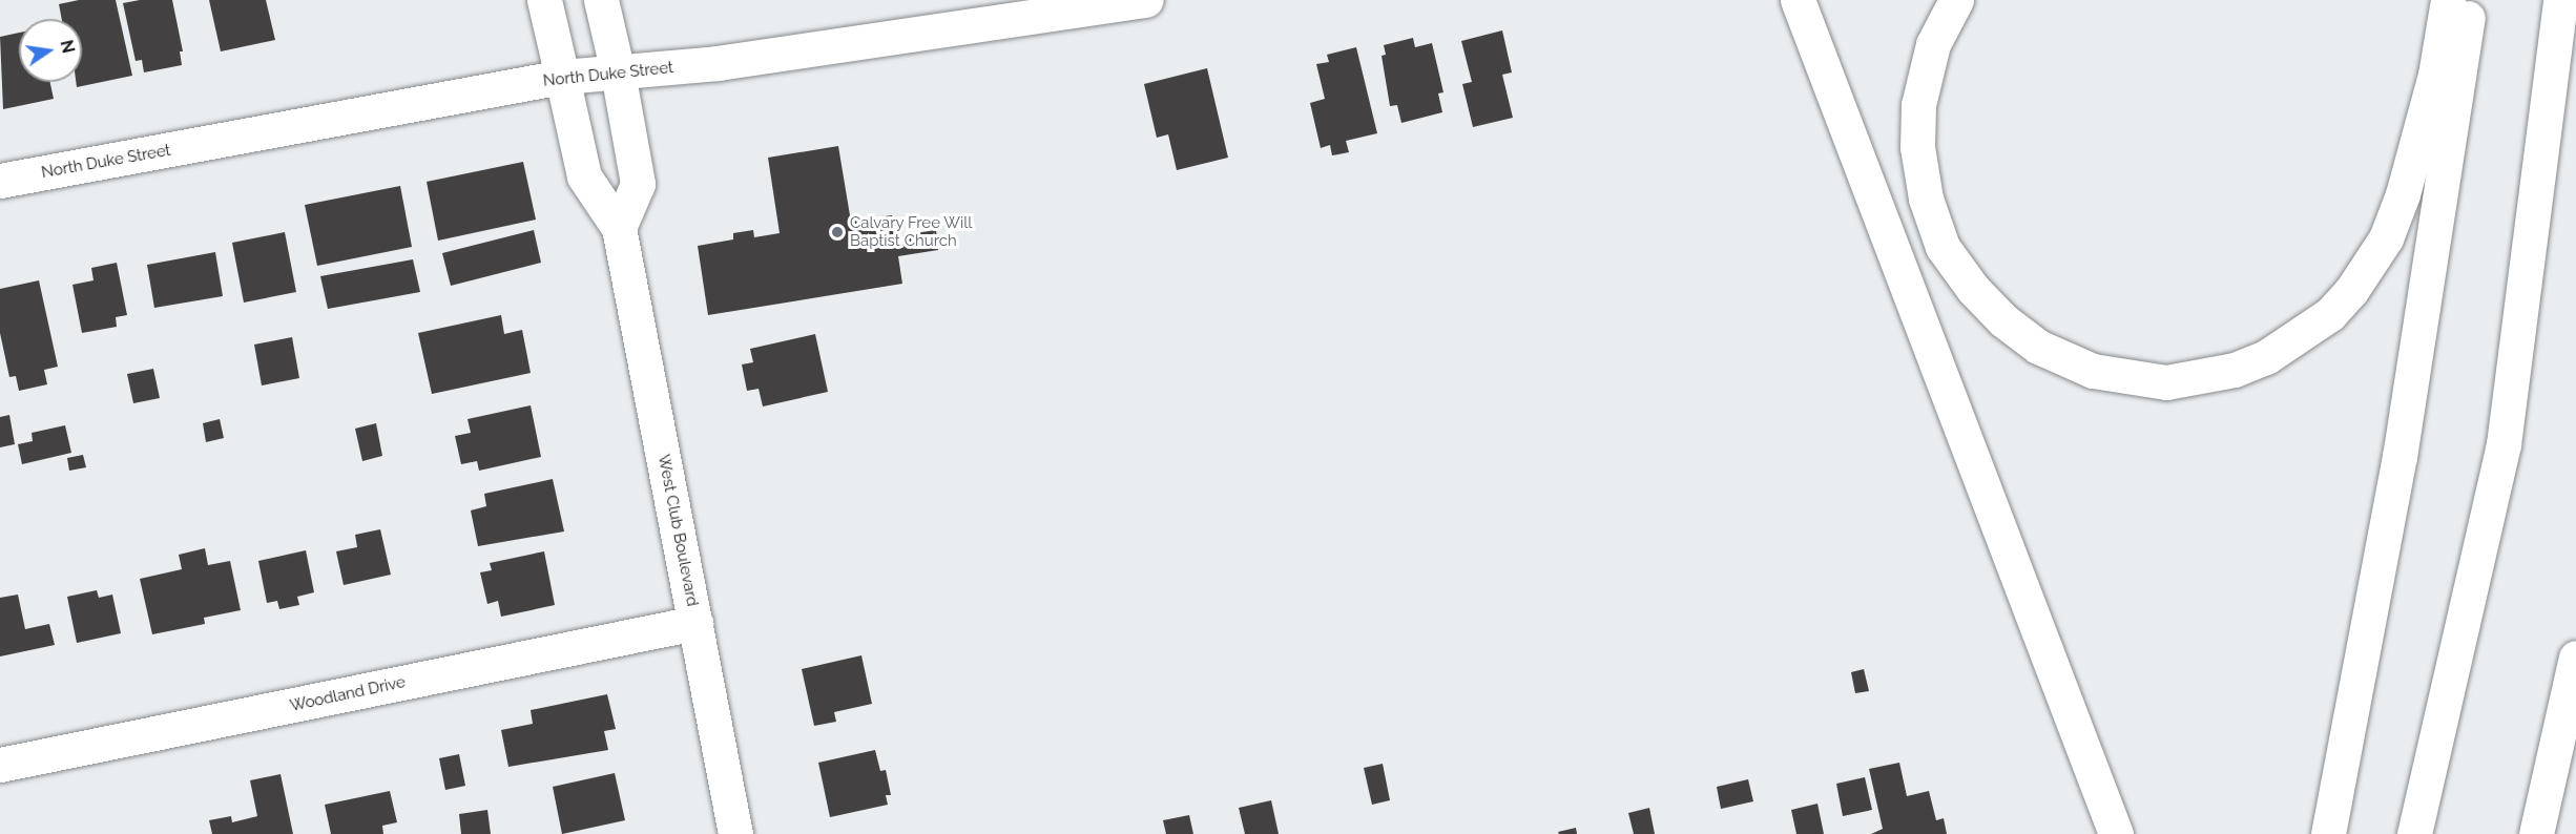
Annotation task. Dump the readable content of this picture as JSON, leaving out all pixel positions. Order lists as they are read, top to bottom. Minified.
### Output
{"streets":{"main road":["North Duke Street","West Club Boulevard","Woodland Drive"]},"crossings":[["North Duke Street","West Club Boulevard"],["West Club Boulevard","Woodland Drive"]],"places":["Calvary Free Will Baptist Church"],"north":"right"}
